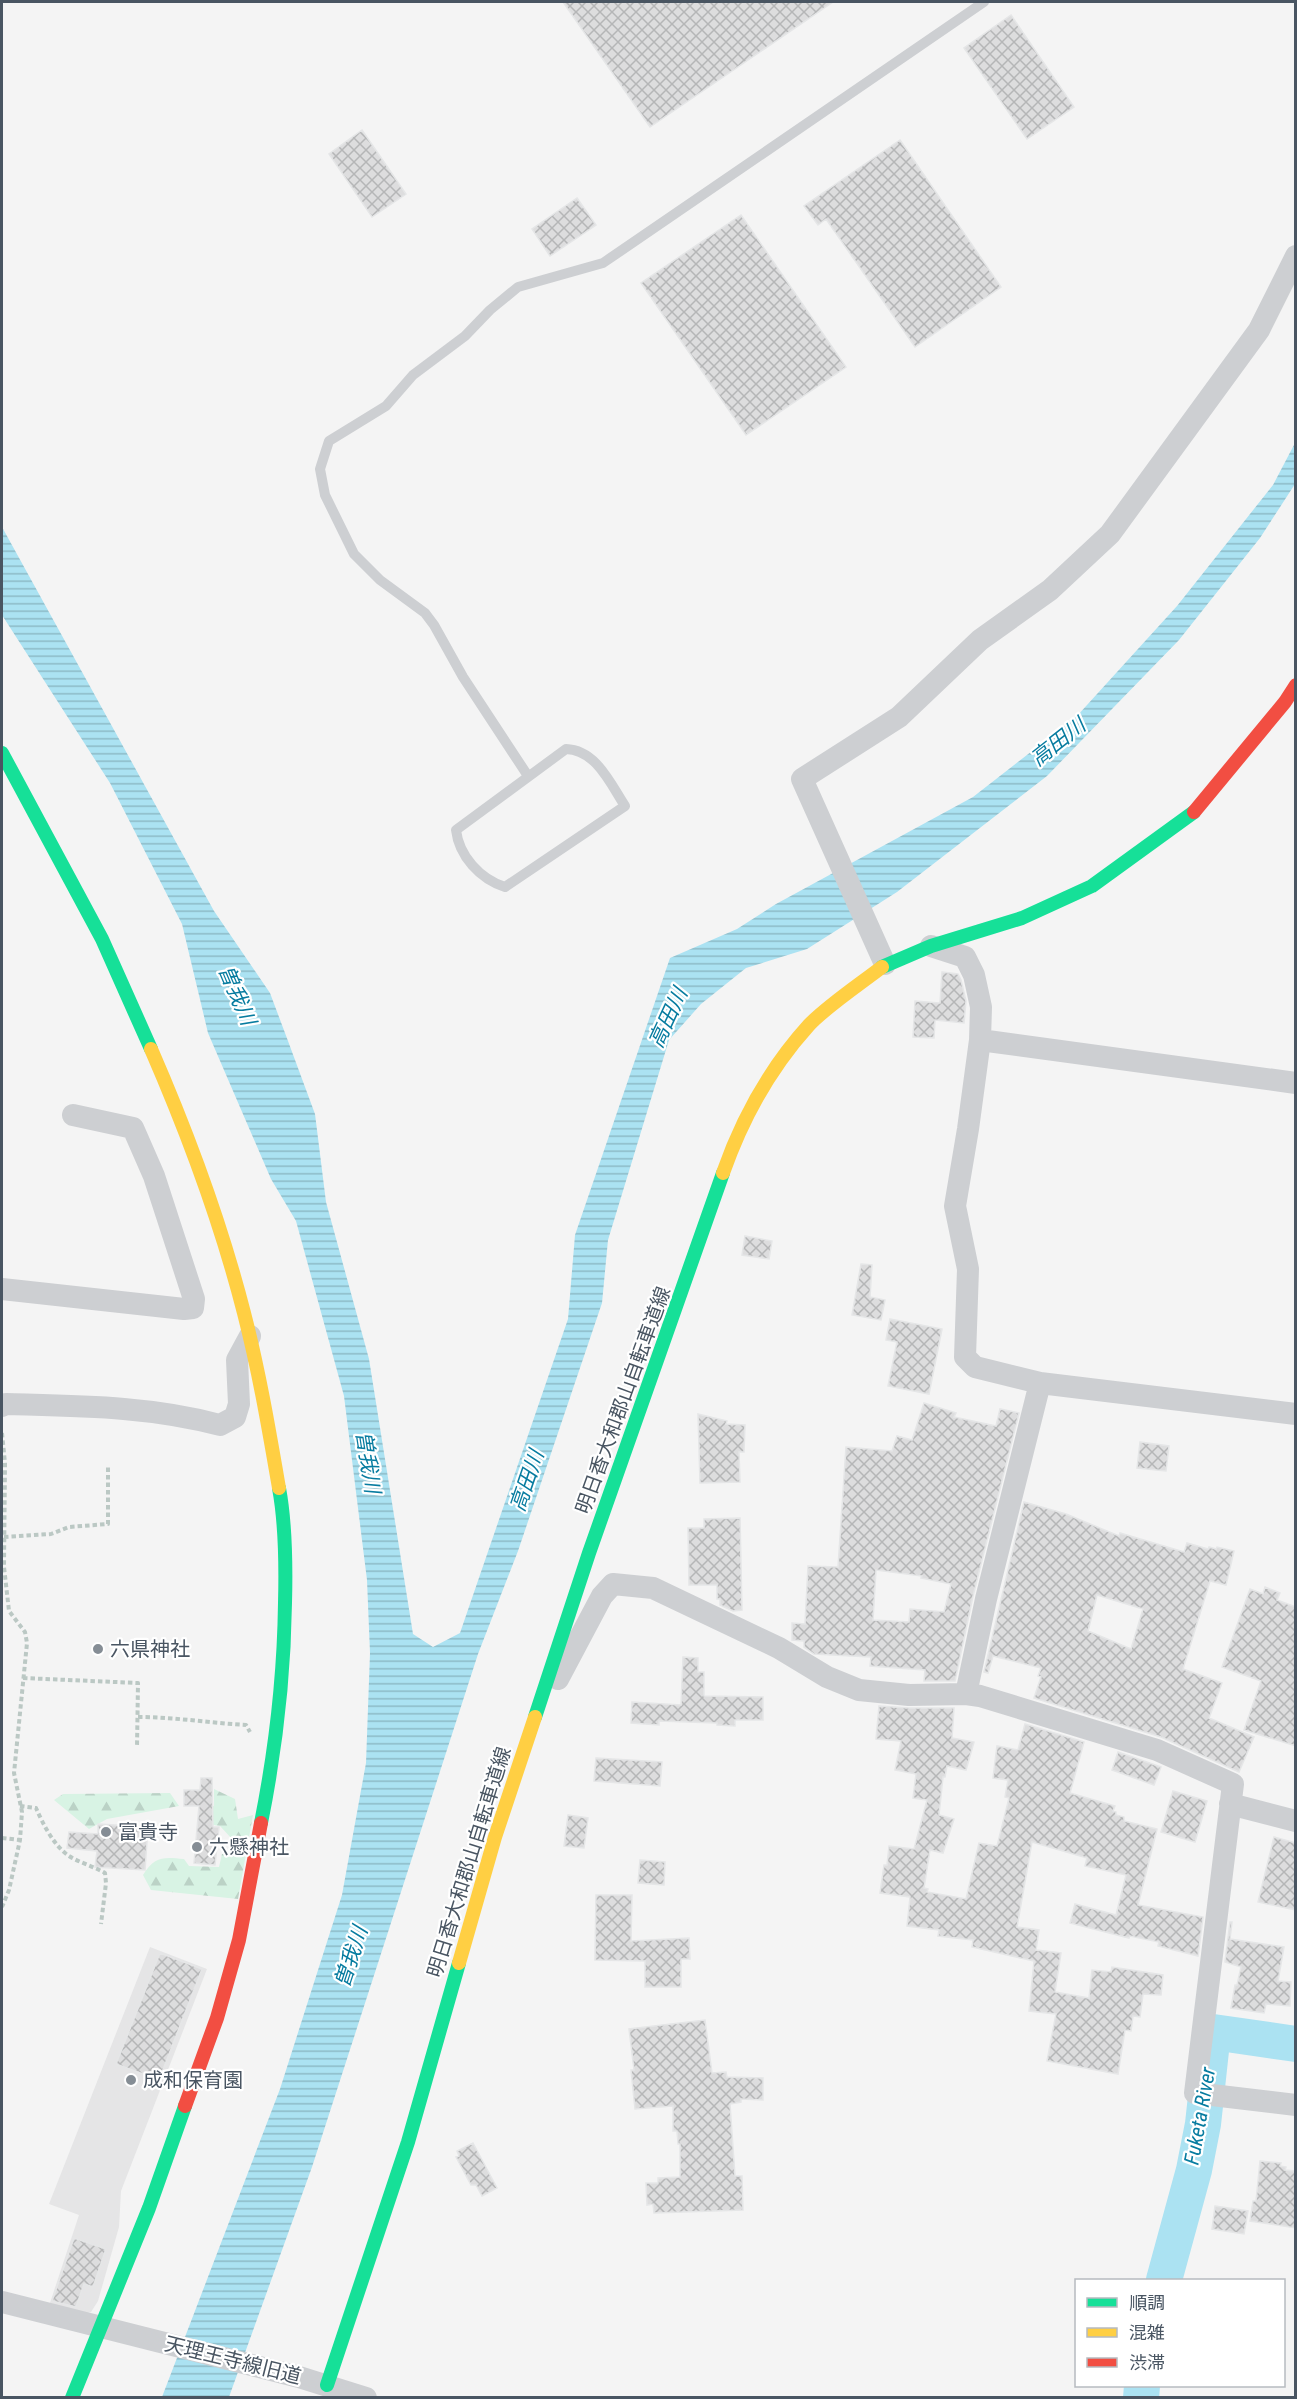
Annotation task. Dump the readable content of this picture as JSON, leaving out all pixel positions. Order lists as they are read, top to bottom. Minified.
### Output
{"streets":{"street":["明日香大和郡山自転車道線","天理王寺線旧道"]},"crossings":[["明日香大和郡山自転車道線","天理王寺線旧道"]],"water":["高田川","曽我川","Fuketa River"],"places":["六県神社","富貴寺","六懸神社","成和保育園"],"legend":["順調","混雑","渋滞"]}
